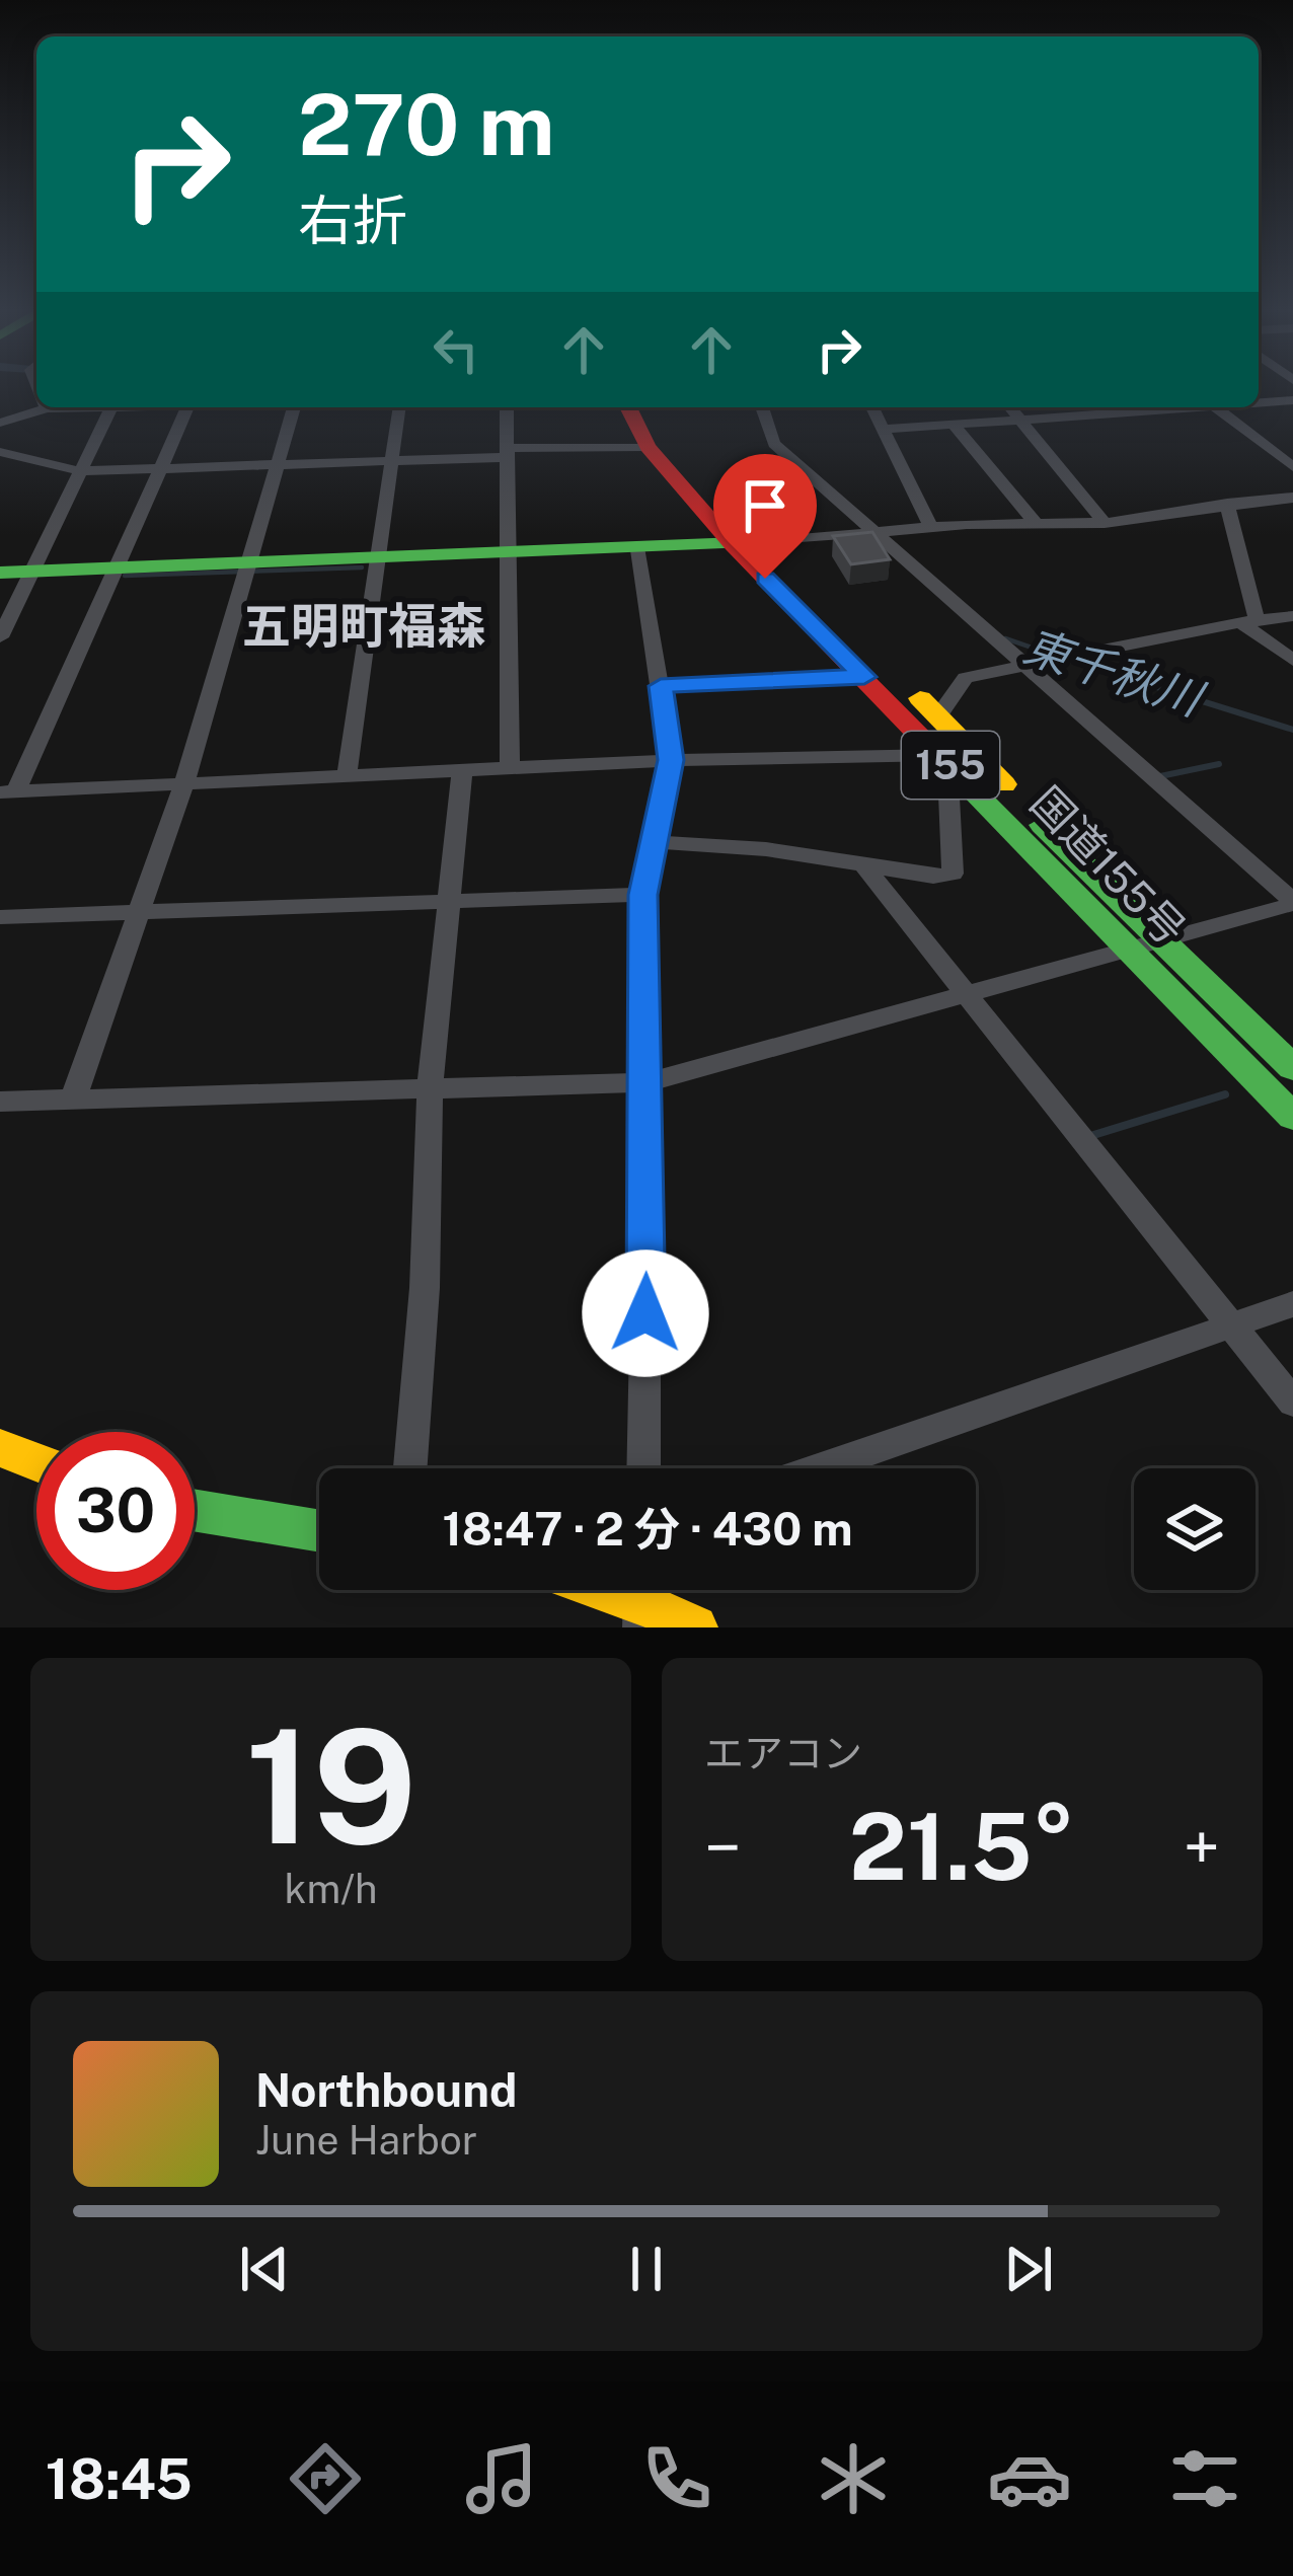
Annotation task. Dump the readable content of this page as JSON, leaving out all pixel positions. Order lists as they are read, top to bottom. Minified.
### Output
{"streets":{"main road":["155","国道155号"]},"districts":["五明町福森"],"water":["東千秋川"],"page":{"turn":["270 m","右折"],"limit":"30","trip":"18:47 · 2 分 · 430 m","tile":[["19","km/h"],"エアコン"],"heat":["−","21.5°","+"],"song":["Northbound","June Harbor"],"tabs":"18:45"}}
